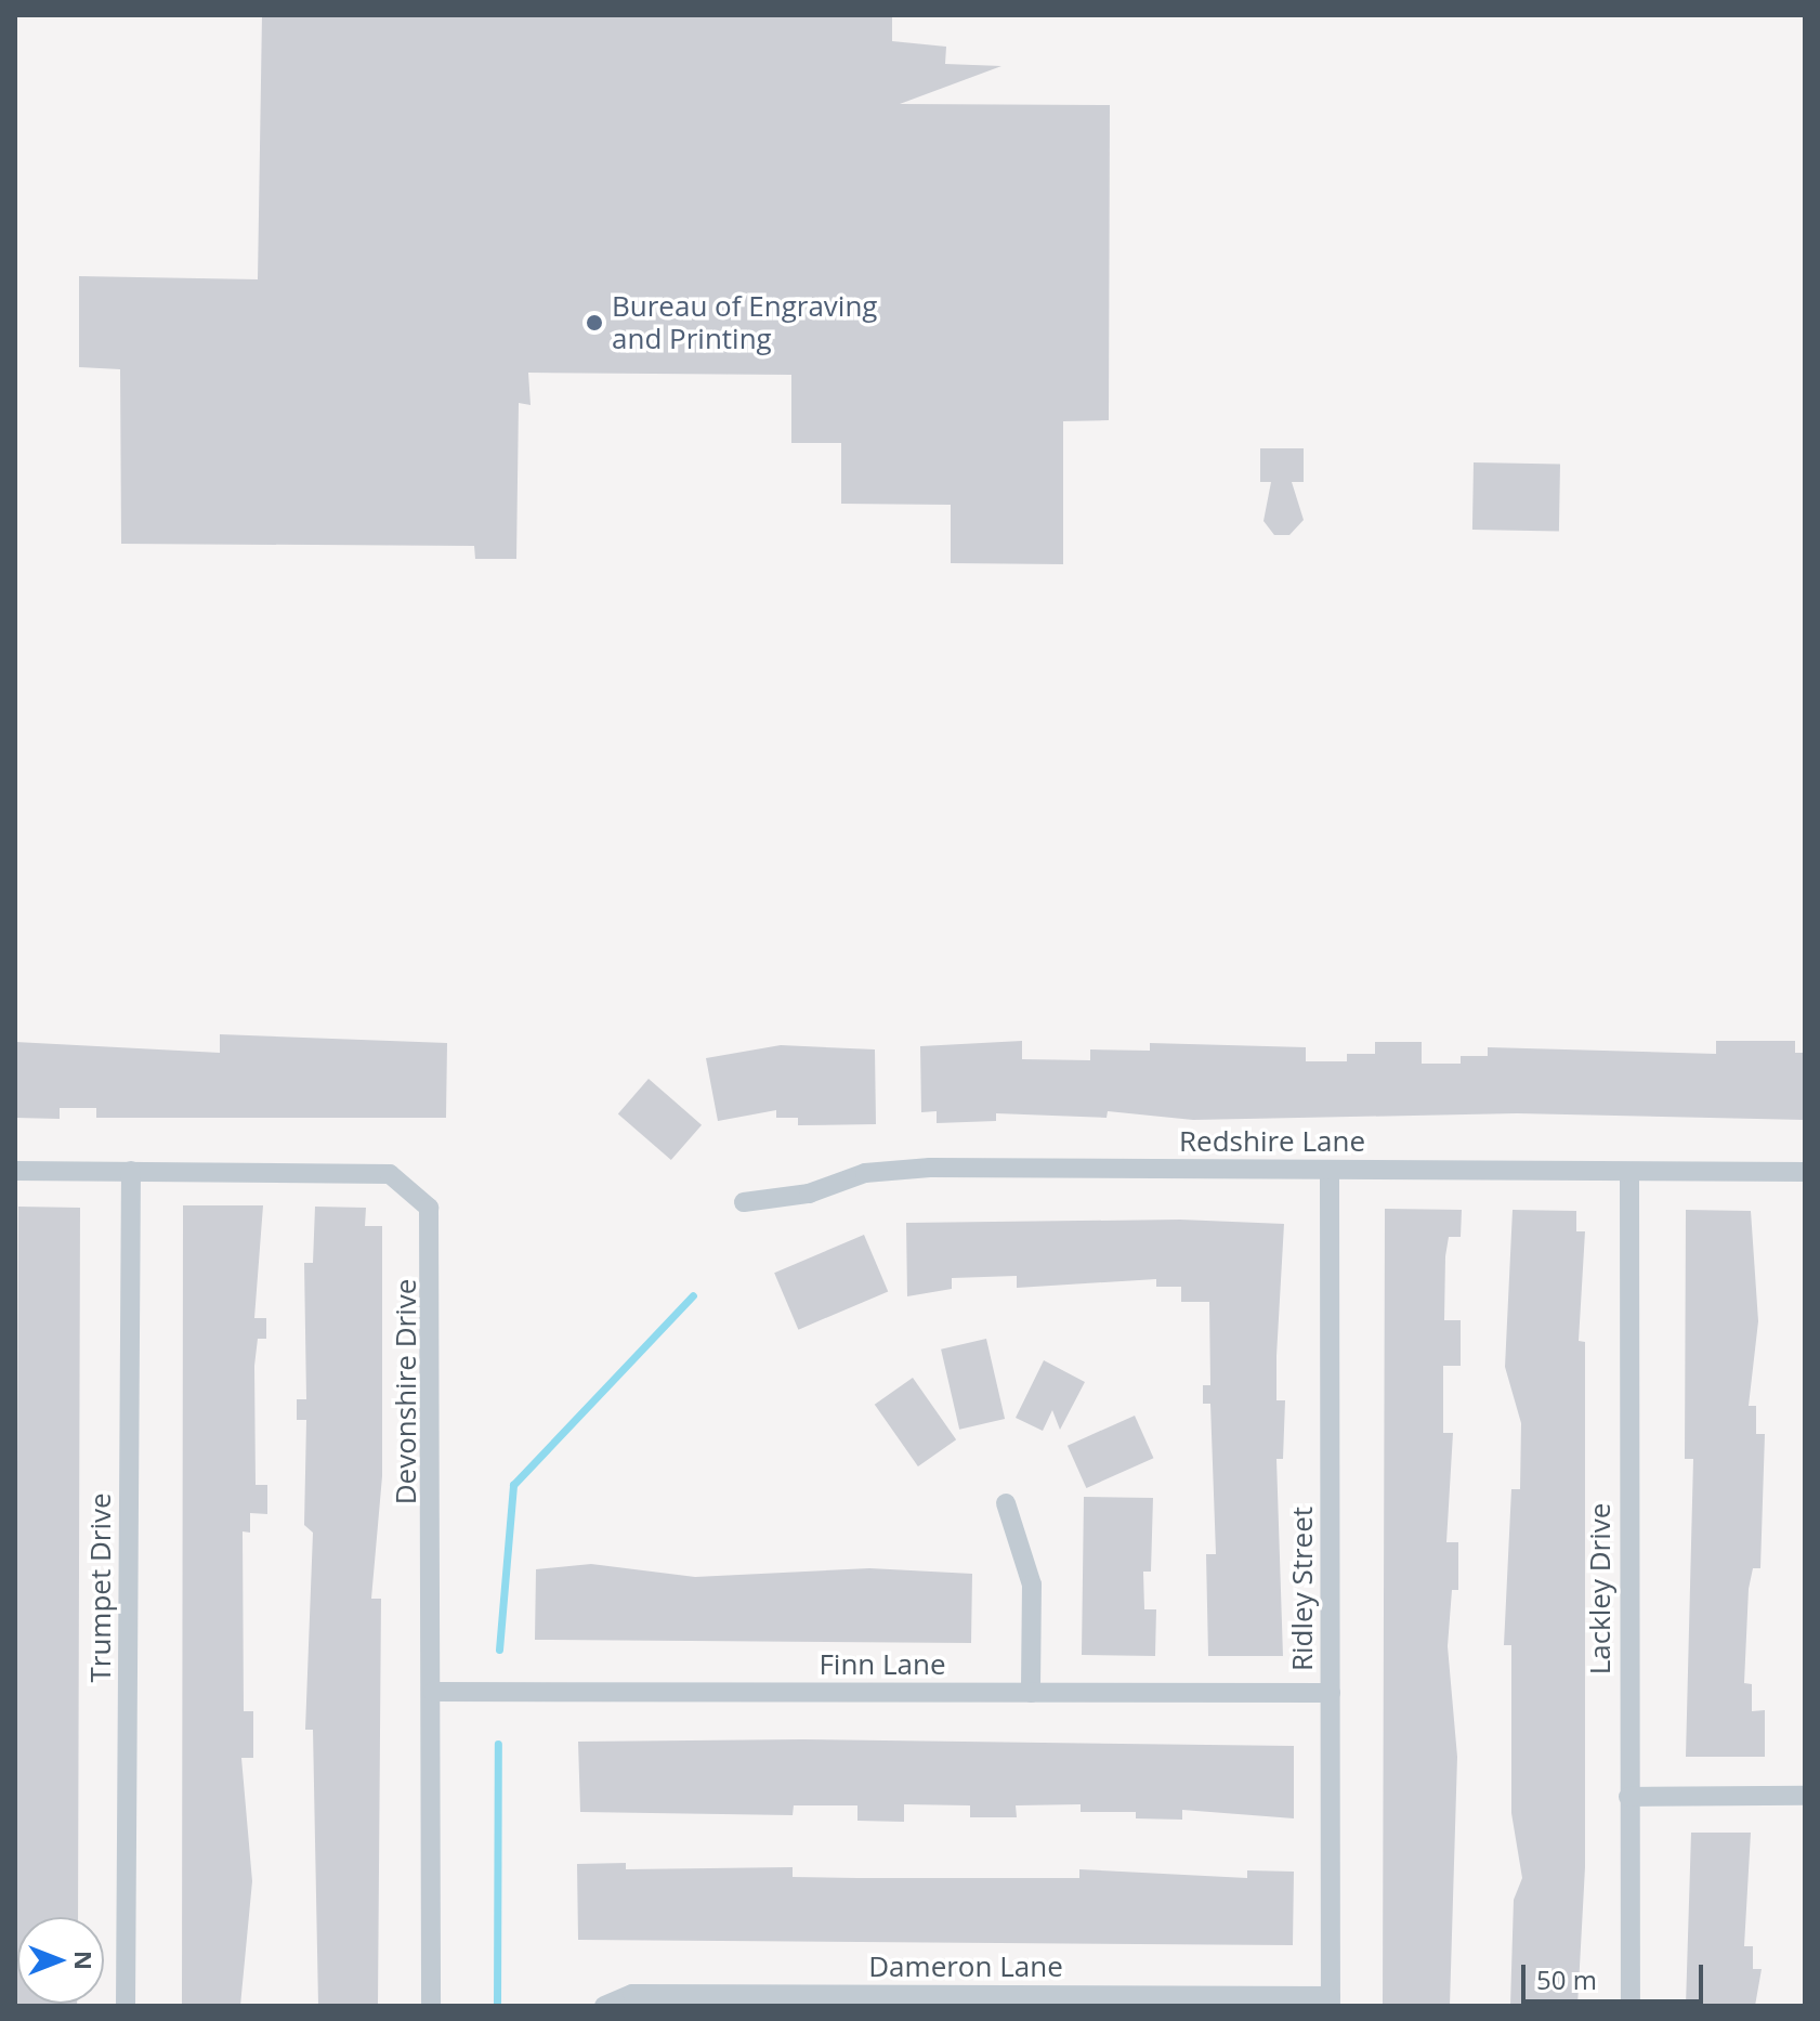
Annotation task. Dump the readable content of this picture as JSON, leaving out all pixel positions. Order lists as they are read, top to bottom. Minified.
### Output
{"streets":{"street":["Redshire Lane","Devonshire Drive","Trumpet Drive","Ridley Street","Lackley Drive","Finn Lane","Dameron Lane"]},"crossings":[["Redshire Lane","Ridley Street"],["Redshire Lane","Lackley Drive"],["Devonshire Drive","Trumpet Drive"],["Devonshire Drive","Finn Lane"],["Ridley Street","Finn Lane"],["Ridley Street","Dameron Lane"]],"places":["Bureau of Engraving and Printing"],"scale_bar":"50 m","north":"right"}
